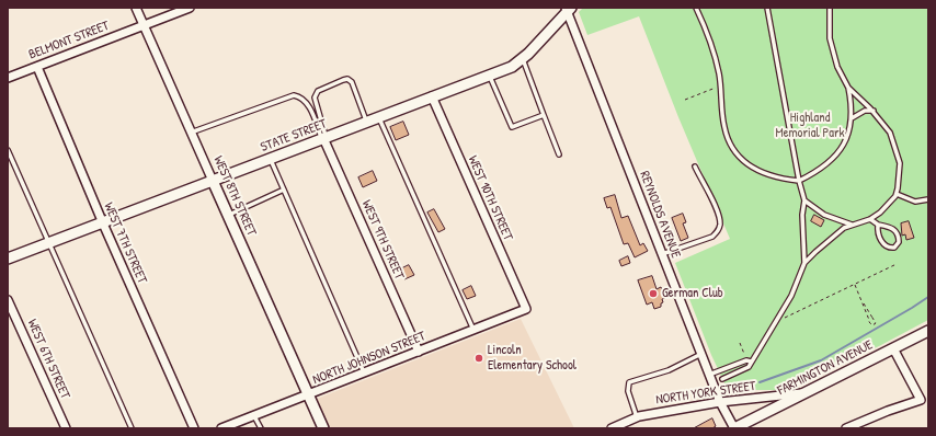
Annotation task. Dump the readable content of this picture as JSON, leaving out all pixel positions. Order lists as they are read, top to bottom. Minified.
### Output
{"streets":{"street":["BELMONT STREET","STATE STREET","WEST 8TH STREET","WEST 10TH STREET","REYNOLDS AVENUE","WEST 9TH STREET","WEST 7TH STREET","NORTH JOHNSON STREET","WEST 6TH STREET","FARMINGTON AVENUE","NORTH YORK STREET"]},"crossings":[["BELMONT STREET","WEST 8TH STREET"],["BELMONT STREET","WEST 7TH STREET"],["STATE STREET","WEST 8TH STREET"],["STATE STREET","WEST 10TH STREET"],["STATE STREET","REYNOLDS AVENUE"],["STATE STREET","WEST 9TH STREET"],["STATE STREET","WEST 7TH STREET"],["WEST 8TH STREET","NORTH JOHNSON STREET"],["WEST 10TH STREET","NORTH JOHNSON STREET"],["REYNOLDS AVENUE","FARMINGTON AVENUE"],["REYNOLDS AVENUE","NORTH YORK STREET"],["WEST 9TH STREET","NORTH JOHNSON STREET"],["FARMINGTON AVENUE","NORTH YORK STREET"]],"parks":["Highland Memorial Park"],"places":["German Club","Lincoln Elementary School"]}
